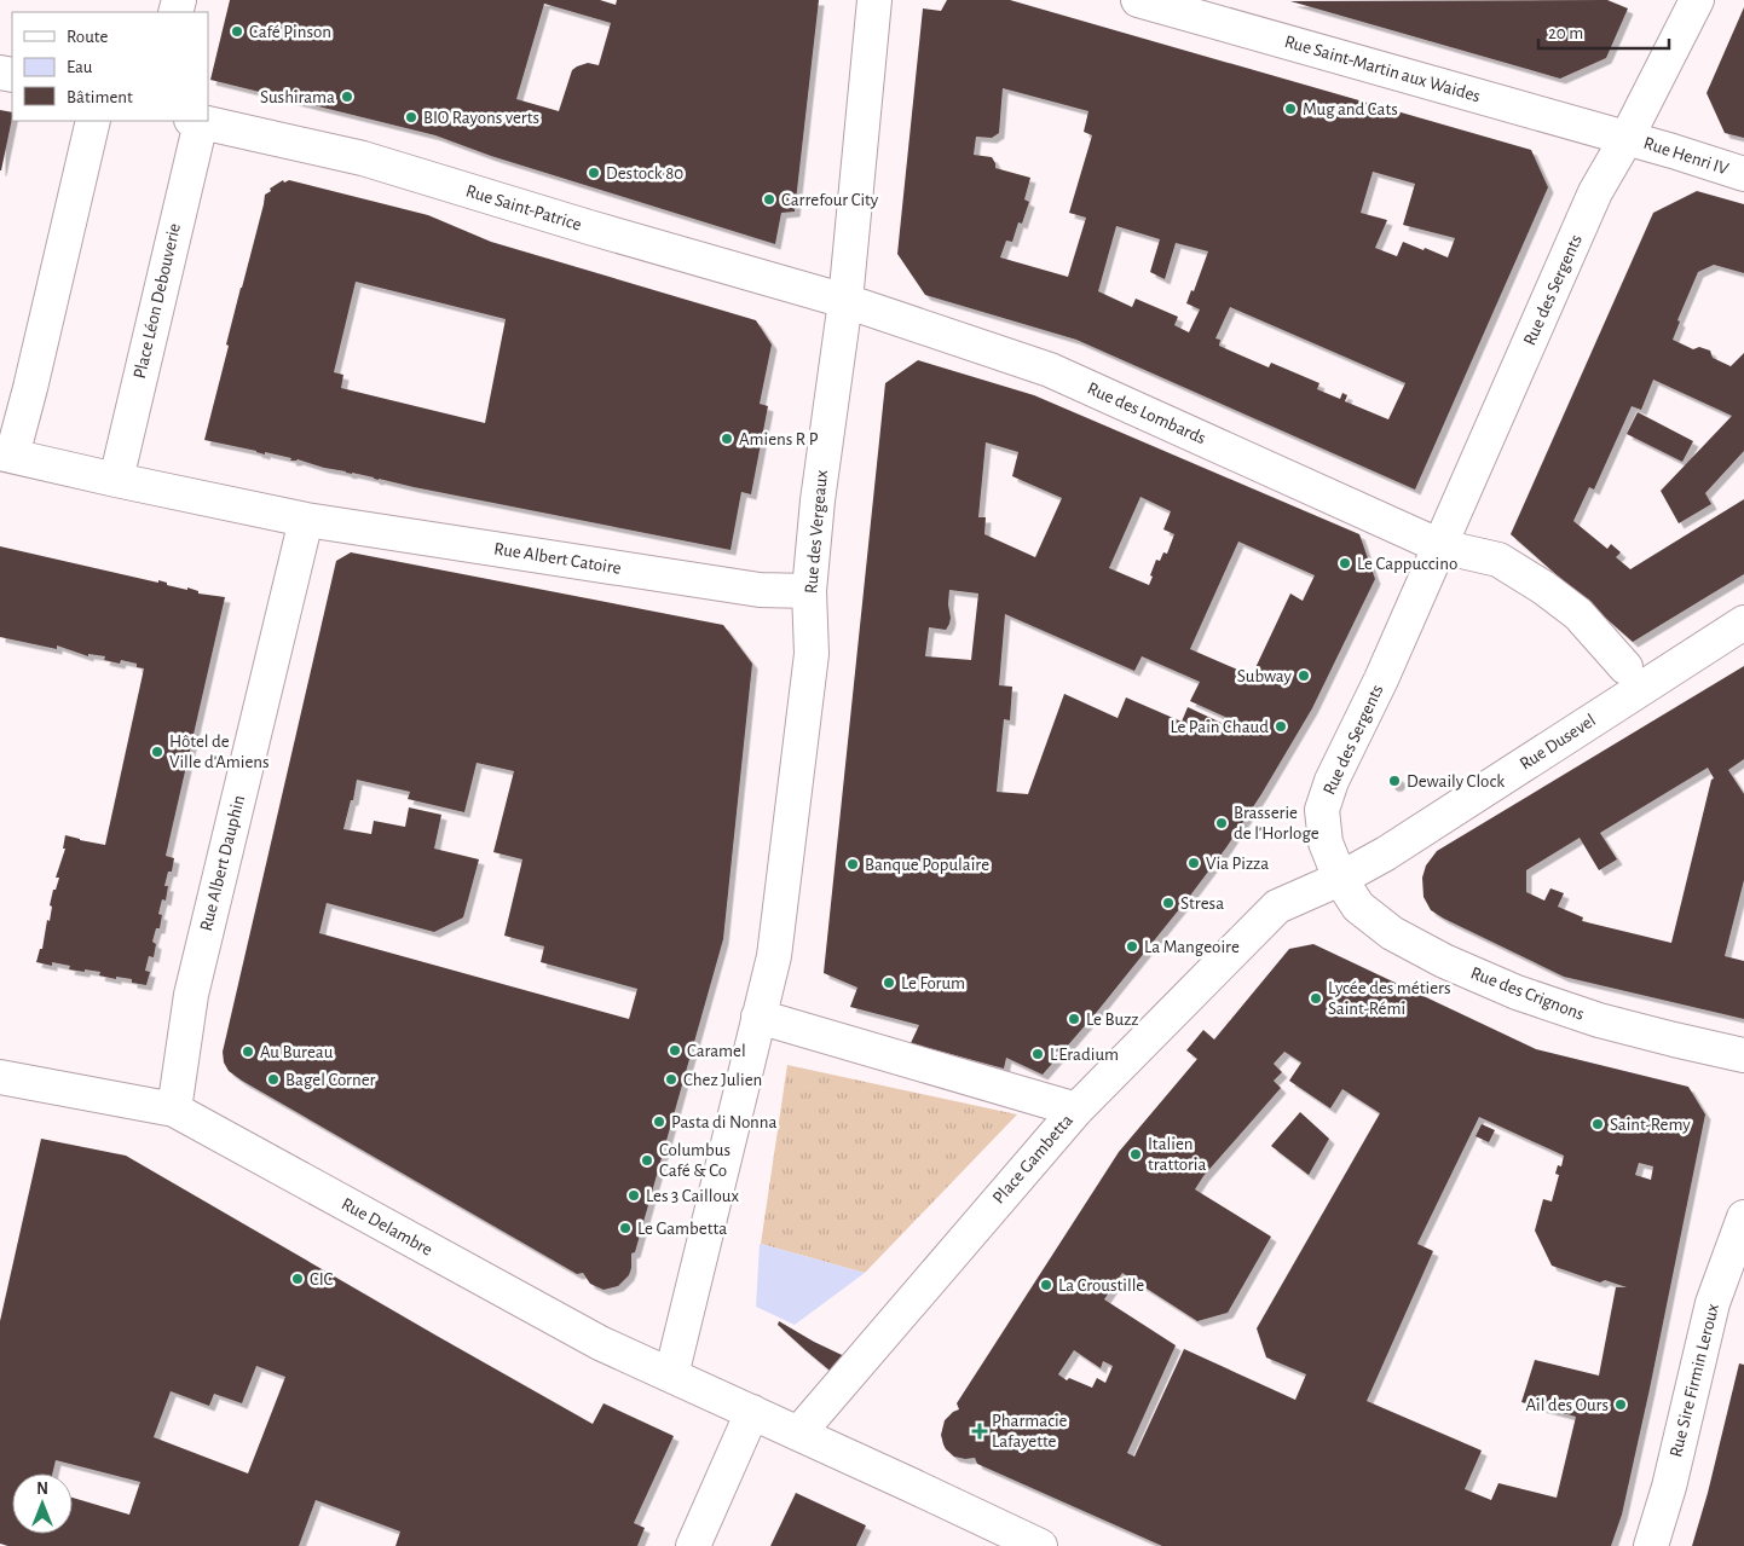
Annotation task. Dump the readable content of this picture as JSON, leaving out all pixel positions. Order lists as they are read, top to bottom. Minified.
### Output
{"streets":{"street":["Rue Saint-Martin aux Waides","Rue Henri IV","Rue Saint-Patrice","Rue des Sergents","Place Léon Debouverie","Rue des Lombards","Rue des Vergeaux","Rue Albert Catoire","Rue Dusevel","Rue Albert Dauphin","Rue des Crignons","Place Gambetta","Rue Delambre","Rue Sire Firmin Leroux"]},"crossings":[["Rue Saint-Martin aux Waides","Rue Henri IV"],["Rue Saint-Martin aux Waides","Rue des Sergents"],["Rue Henri IV","Rue des Sergents"],["Rue Saint-Patrice","Place Léon Debouverie"],["Rue Saint-Patrice","Rue des Lombards"],["Rue Saint-Patrice","Rue des Vergeaux"],["Rue des Sergents","Rue des Lombards"],["Rue des Sergents","Rue Dusevel"],["Rue des Sergents","Rue des Crignons"],["Rue des Lombards","Rue des Vergeaux"],["Rue des Vergeaux","Rue Albert Catoire"],["Rue des Vergeaux","Place Gambetta"],["Rue Albert Catoire","Rue Albert Dauphin"],["Rue Dusevel","Rue des Crignons"],["Rue Albert Dauphin","Rue Delambre"]],"places":{"other":["Café Pinson","Sushirama","Mug and Cats","BIO Rayons verts","Destock 80","Carrefour City","Amiens R P","Le Cappuccino","Subway","Le Pain Chaud","Hôtel de Ville d'Amiens","Dewaily Clock","Brasserie de l'Horloge","Via Pizza","Banque Populaire","Stresa","La Mangeoire","Le Forum","Lycée des métiers Saint-Rémi","Le Buzz","Caramel","Au Bureau","L'Eradium","Bagel Corner","Chez Julien","Pasta di Nonna","Saint-Remy","Italien trattoria","Columbus Café & Co","Les 3 Cailloux","Le Gambetta","CIC","La Croustille","Ail des Ours"],"health":["Pharmacie Lafayette"]},"legend":["Route","Eau","Bâtiment"],"scale_bar":"20 m","north":"top"}
